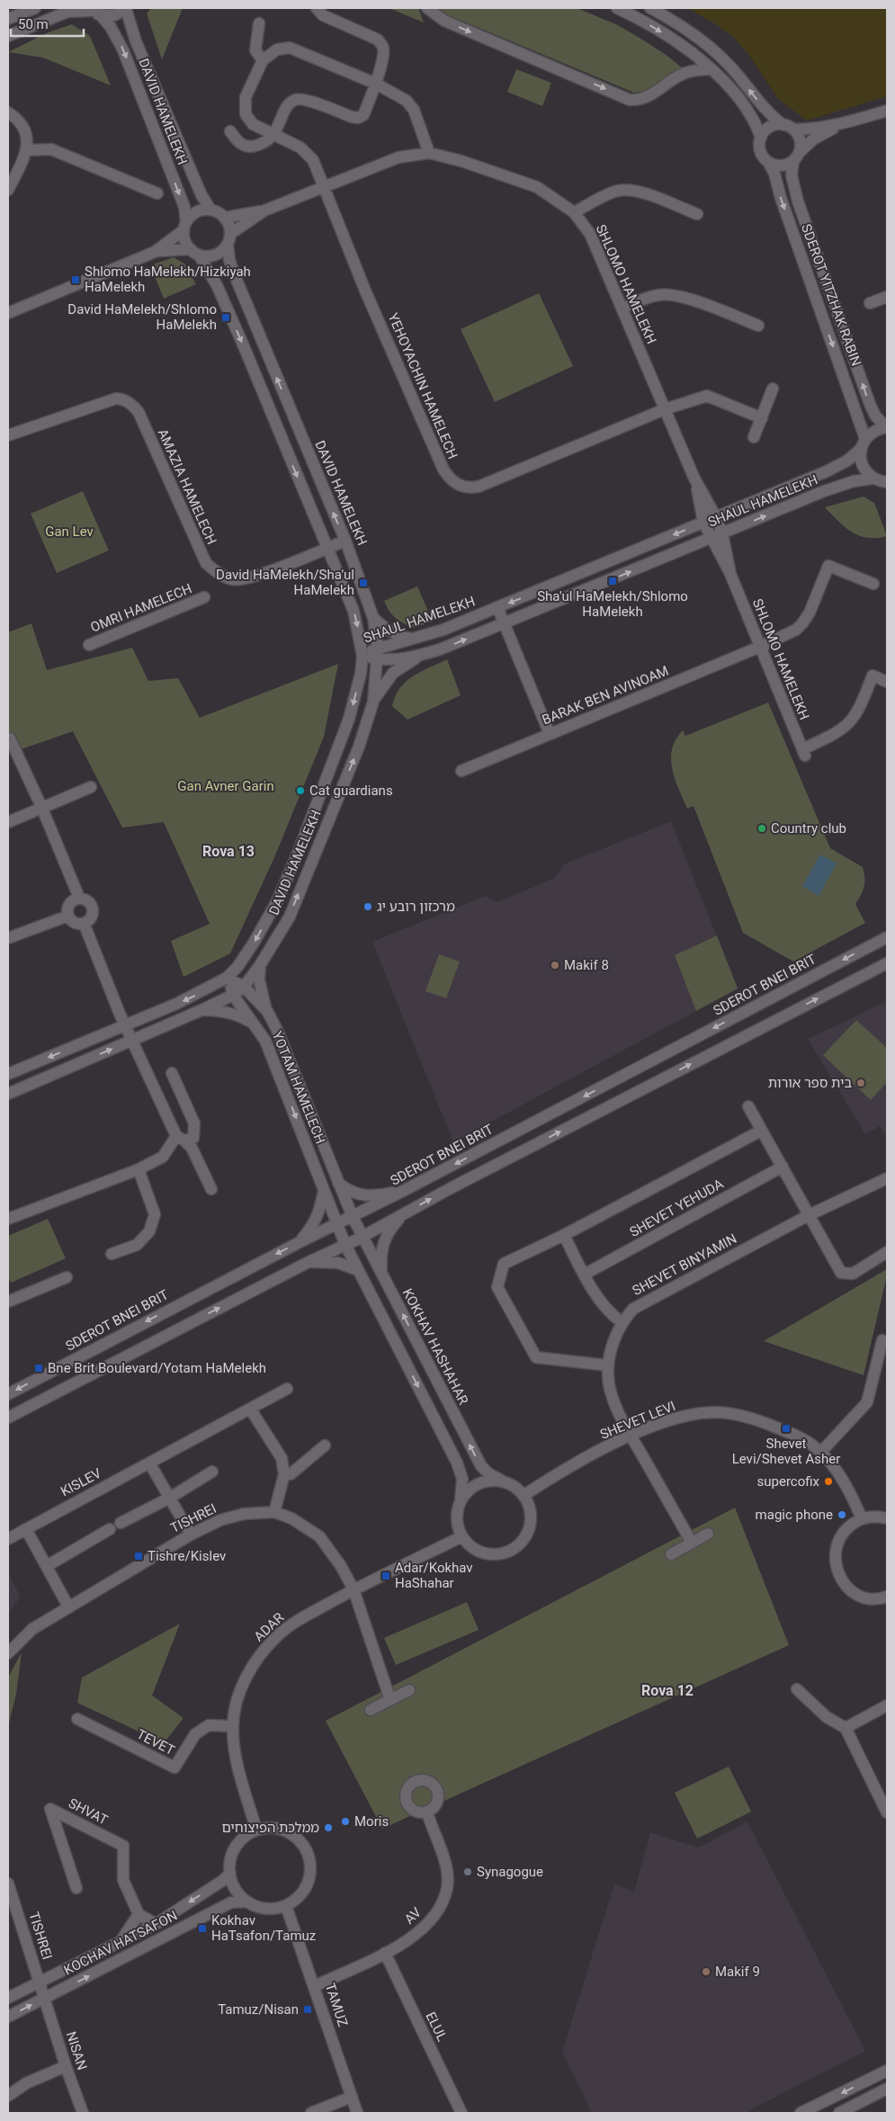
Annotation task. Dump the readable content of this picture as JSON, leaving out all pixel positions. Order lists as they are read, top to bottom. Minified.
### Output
{"streets":{"street":["DAVID HAMELEKH","SHLOMO HAMELEKH","SDEROT YITZHAK RABIN","YEHOYACHIN HAMELECH","AMAZIA HAMELECH","SHAUL HAMELEKH","OMRI HAMELECH","BARAK BEN AVINOAM","SDEROT BNEI BRIT","YOTAM HAMELECH","SHEVET YEHUDA","SHEVET BINYAMIN","KOKHAV HASHAHAR","SHEVET LEVI","KISLEV","TISHREI","ADAR","TEVET","SHVAT","AV","KOCHAV HATSAFON","TAMUZ","ELUL","NISAN"]},"crossings":[["DAVID HAMELEKH","SHLOMO HAMELEKH"],["DAVID HAMELEKH","AMAZIA HAMELECH"],["DAVID HAMELEKH","SHAUL HAMELEKH"],["DAVID HAMELEKH","YOTAM HAMELECH"],["SHLOMO HAMELEKH","YEHOYACHIN HAMELECH"],["SHLOMO HAMELEKH","SHAUL HAMELEKH"],["SHLOMO HAMELEKH","BARAK BEN AVINOAM"],["SDEROT YITZHAK RABIN","SHAUL HAMELEKH"],["SDEROT BNEI BRIT","YOTAM HAMELECH"],["SDEROT BNEI BRIT","KOKHAV HASHAHAR"],["YOTAM HAMELECH","KOKHAV HASHAHAR"],["SHEVET YEHUDA","SHEVET BINYAMIN"],["SHEVET BINYAMIN","SHEVET LEVI"],["KOKHAV HASHAHAR","SHEVET LEVI"],["KOKHAV HASHAHAR","ADAR"],["SHEVET LEVI","ADAR"],["TISHREI","ADAR"],["TISHREI","KOCHAV HATSAFON"],["TISHREI","NISAN"],["ADAR","TEVET"],["ADAR","KOCHAV HATSAFON"],["ADAR","TAMUZ"],["AV","TAMUZ"],["AV","ELUL"],["KOCHAV HATSAFON","TAMUZ"],["KOCHAV HATSAFON","NISAN"]],"districts":["Rova 13","Rova 12"],"parks":["Gan Lev","Gan Avner Garin"],"places":{"transit":["Shlomo HaMelekh/Hizkiyah HaMelekh","David HaMelekh/Shlomo HaMelekh","Sha'ul HaMelekh/Shlomo HaMelekh","David HaMelekh/Sha'ul HaMelekh","Bne Brit Boulevard/Yotam HaMelekh","Shevet Levi/Shevet Asher","Tishre/Kislev","Adar/Kokhav HaShahar","Kokhav HaTsafon/Tamuz","Tamuz/Nisan"],"other":["Cat guardians","Country club","מרכזון רובע יג","Makif 8","בית ספר אורות","supercofix","magic phone","Moris","ממלכת הפיצוחים","Synagogue","Makif 9"]},"scale_bar":"50 m"}
